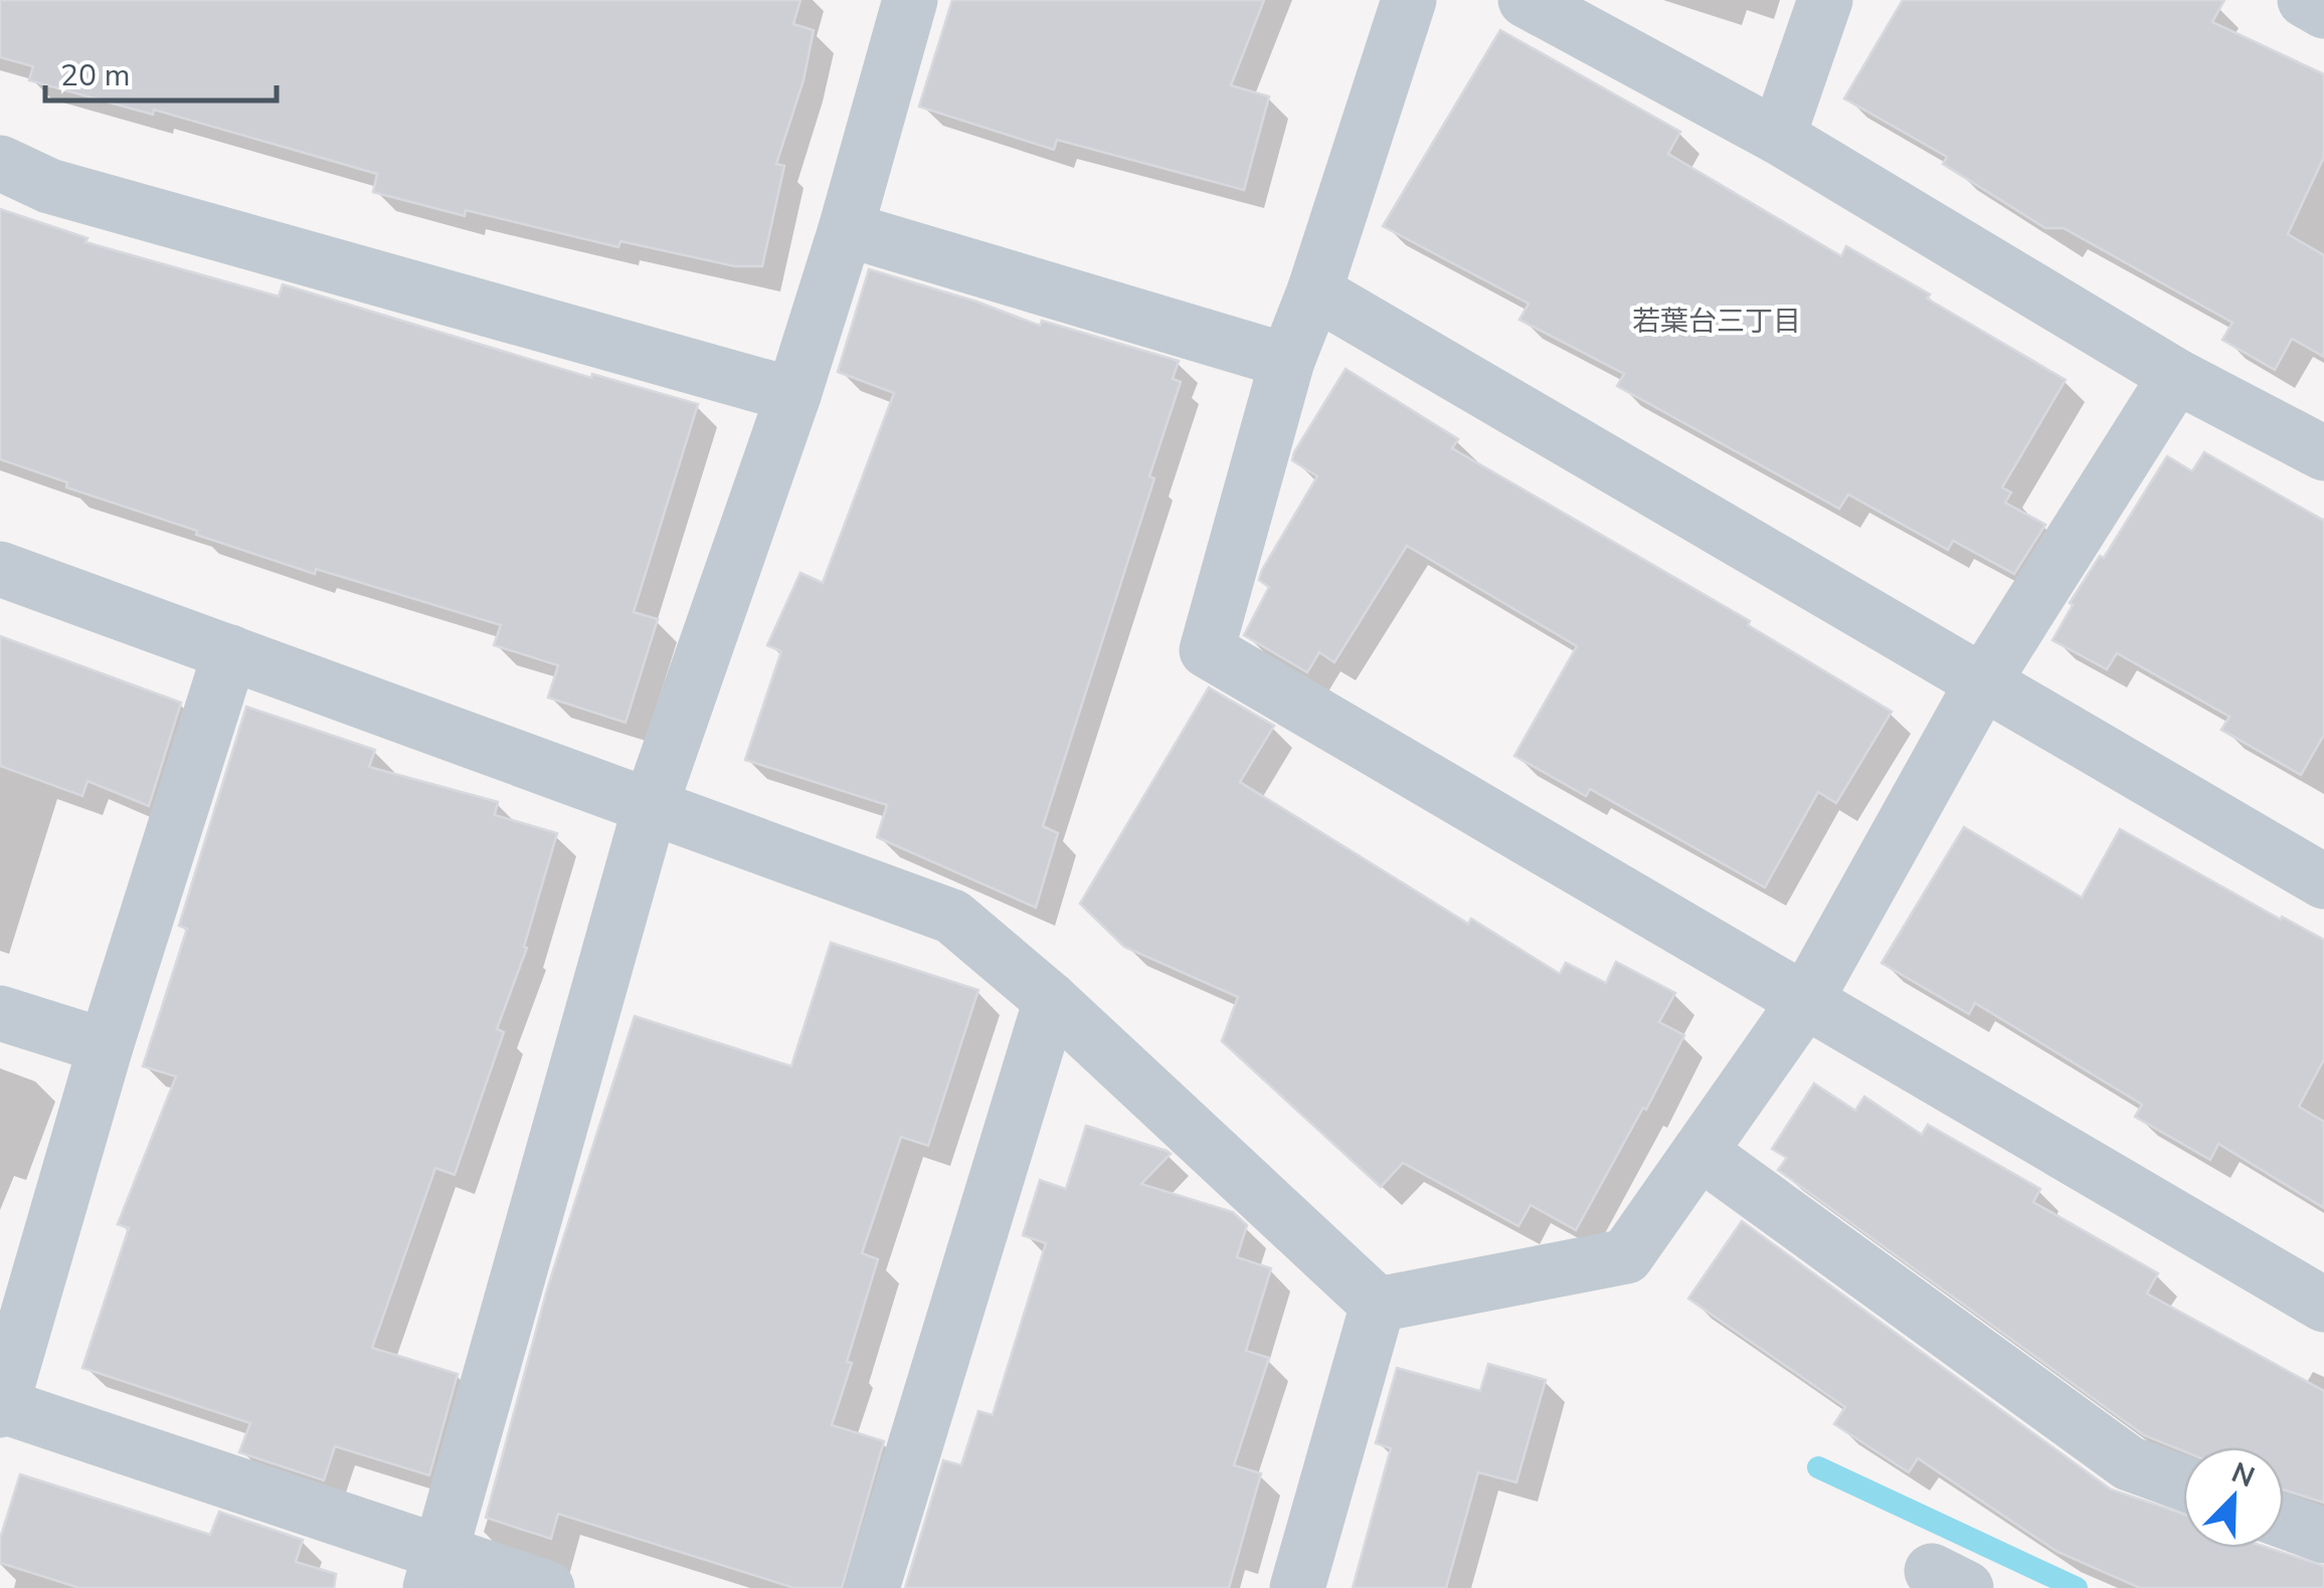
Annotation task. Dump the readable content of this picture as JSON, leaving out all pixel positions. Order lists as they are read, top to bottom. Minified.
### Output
{"districts":["若葉台三丁目"],"scale_bar":"20 m","north":"top right"}
